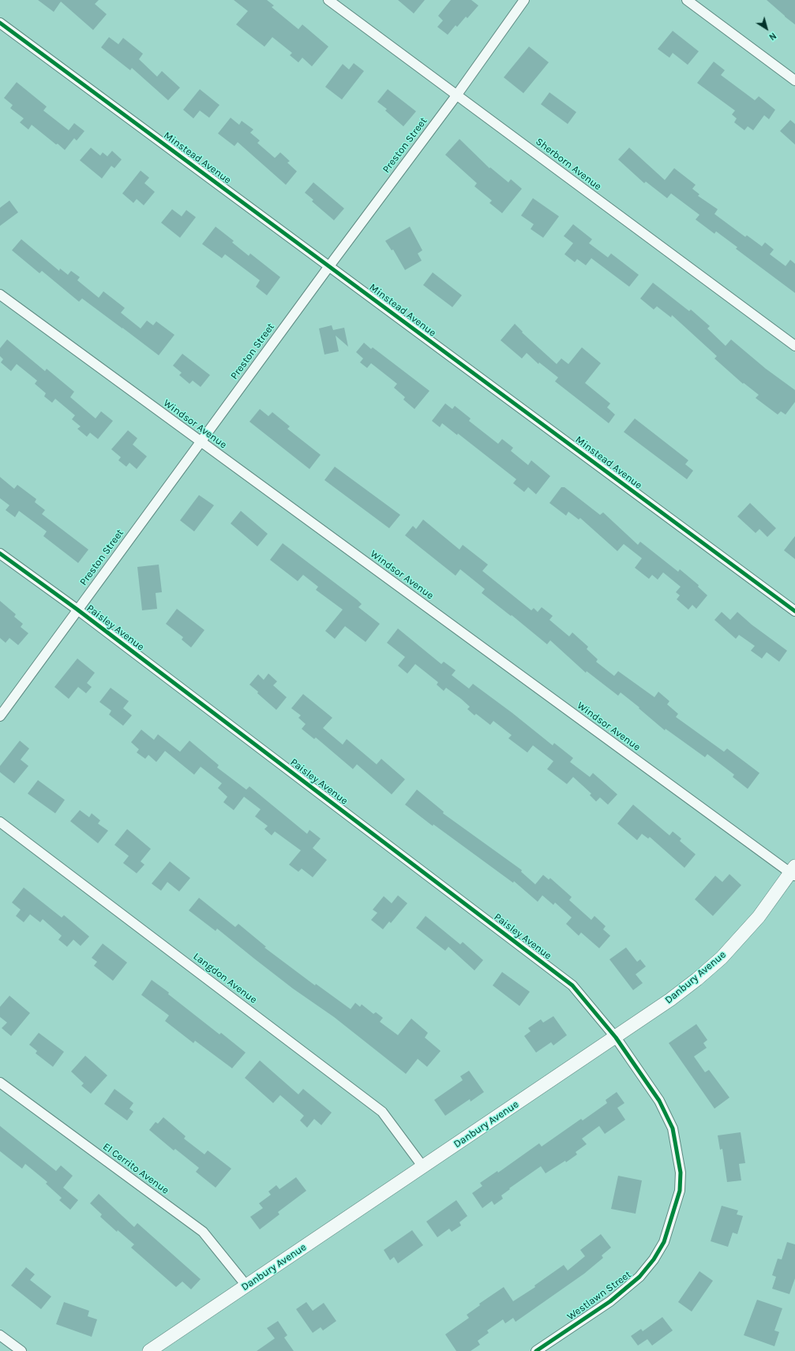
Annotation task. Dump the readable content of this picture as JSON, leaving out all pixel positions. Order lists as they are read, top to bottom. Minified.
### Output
{"streets":{"street":["Preston Street","Minstead Avenue","Sherborn Avenue","Windsor Avenue","Paisley Avenue","Danbury Avenue","Langdon Avenue","El Cerrito Avenue","Westlawn Street"]},"crossings":[["Preston Street","Minstead Avenue"],["Preston Street","Sherborn Avenue"],["Preston Street","Windsor Avenue"],["Preston Street","Paisley Avenue"],["Windsor Avenue","Danbury Avenue"],["Paisley Avenue","Danbury Avenue"],["Paisley Avenue","Westlawn Street"],["Danbury Avenue","Langdon Avenue"],["Danbury Avenue","El Cerrito Avenue"],["Danbury Avenue","Westlawn Street"]],"north":"bottom right"}
